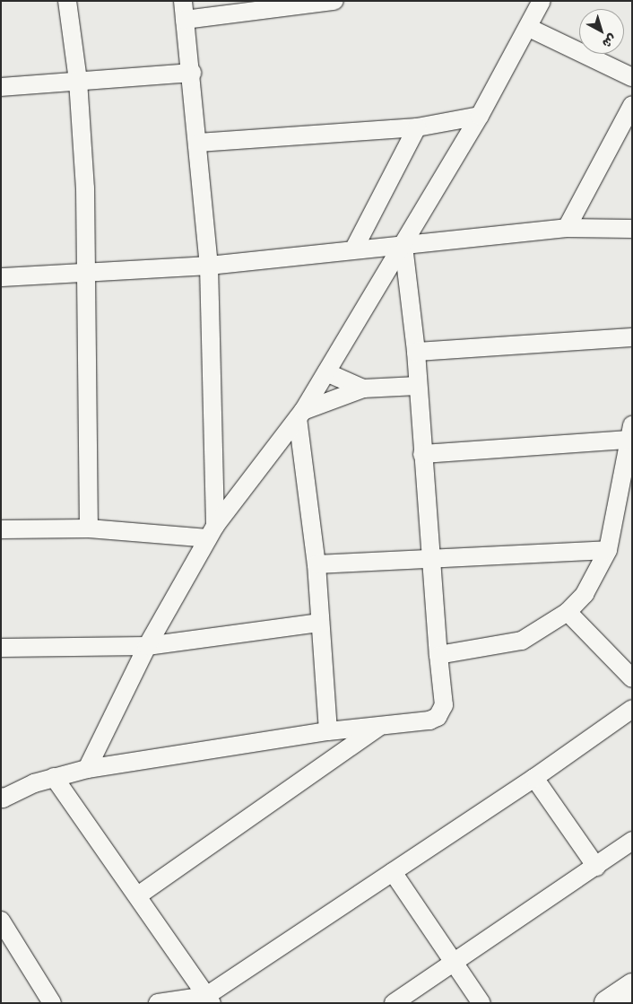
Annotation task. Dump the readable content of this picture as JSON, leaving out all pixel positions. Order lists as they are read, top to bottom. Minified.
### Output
{"north":"bottom right"}
